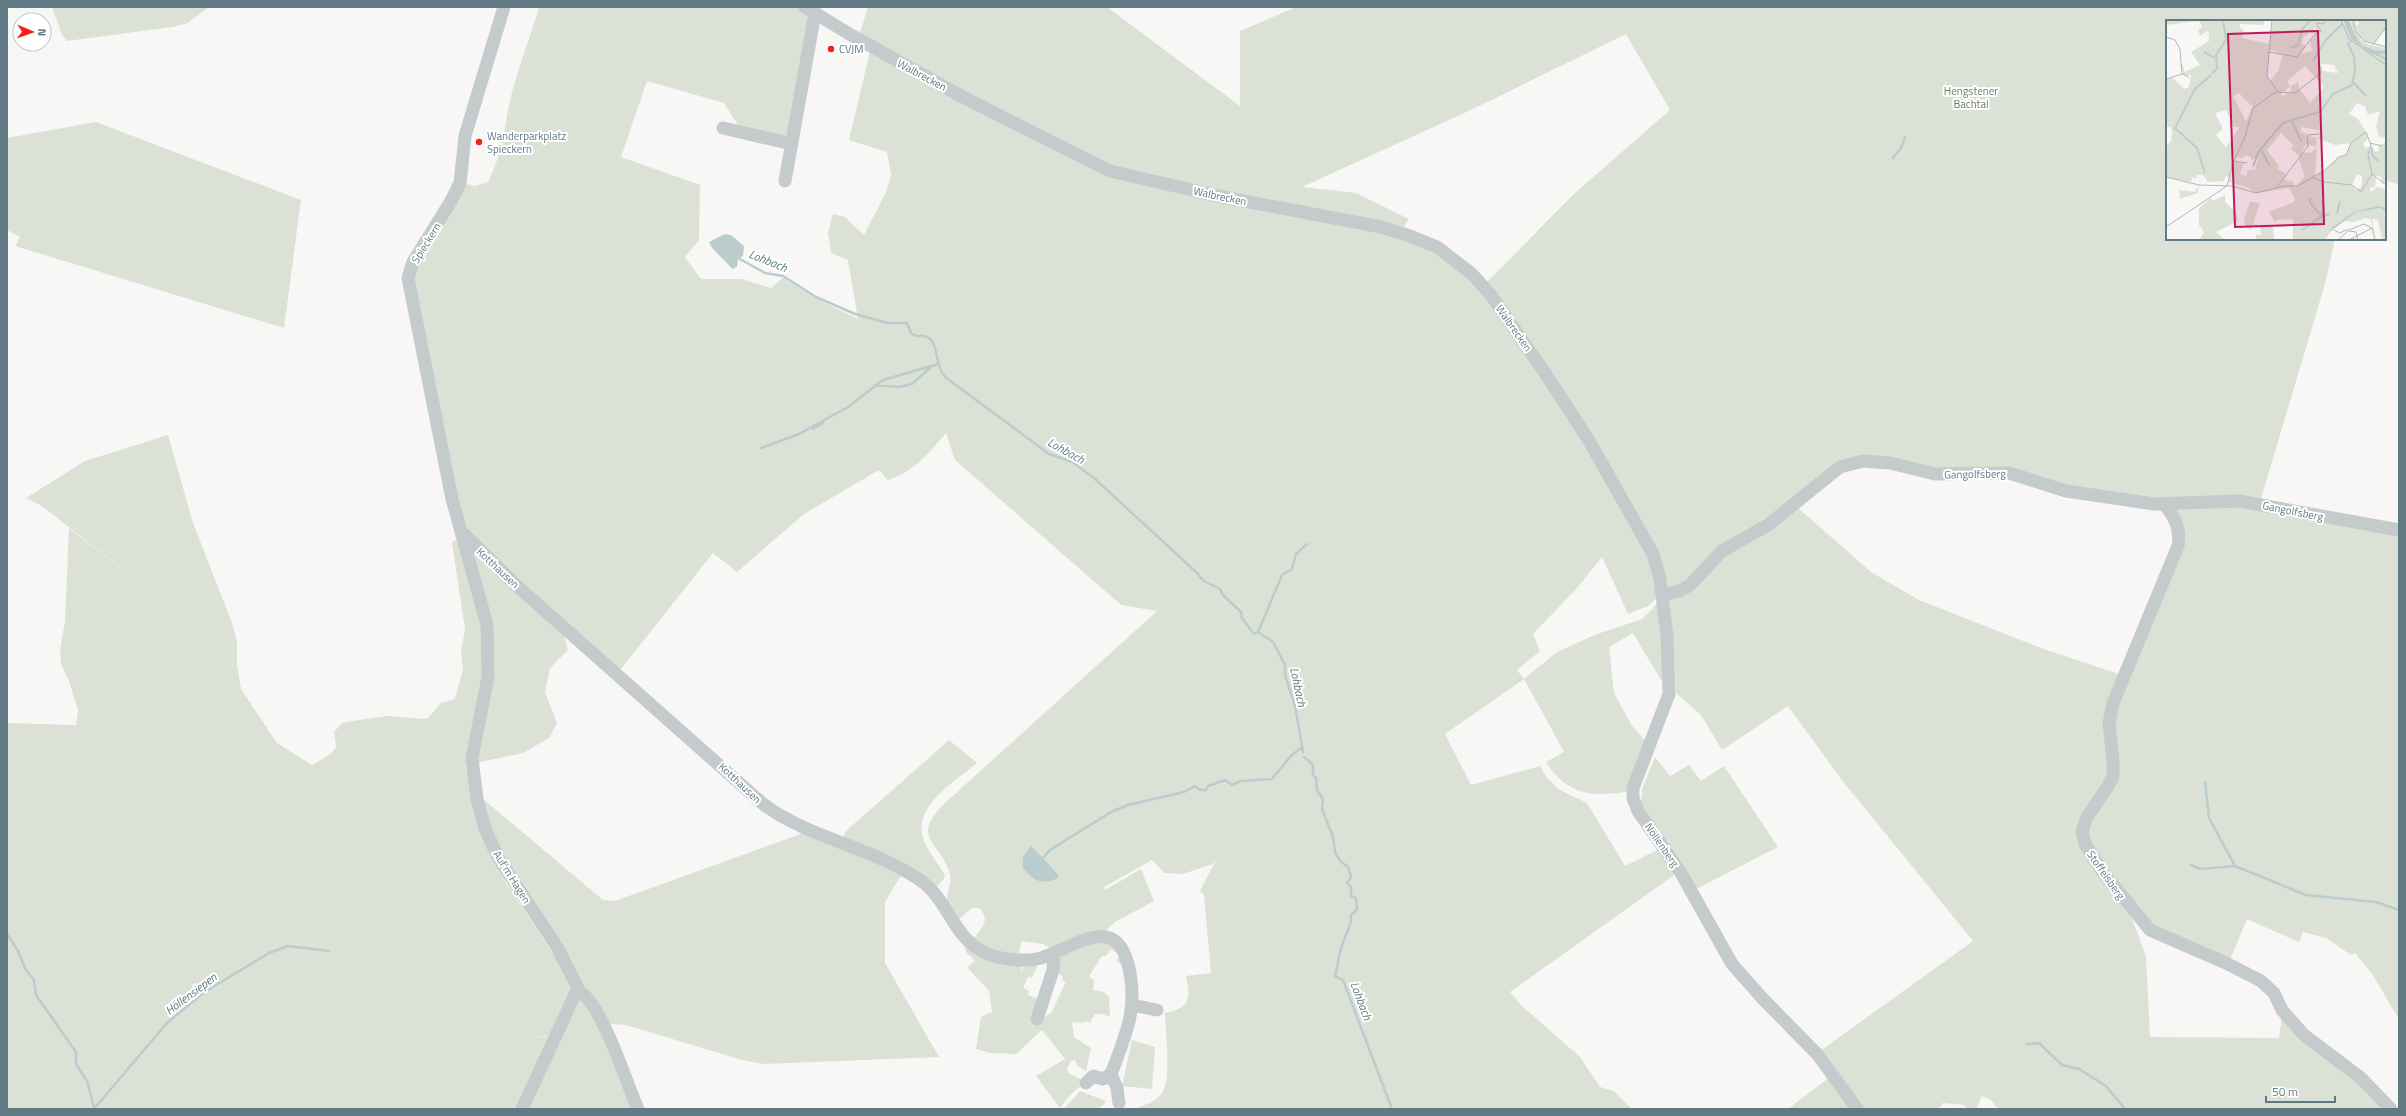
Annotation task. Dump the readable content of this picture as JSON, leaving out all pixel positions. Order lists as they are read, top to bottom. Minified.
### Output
{"streets":{"street":["Walbrecken","Spieckern","Gangolfsberg","Kotthausen","Nöllenberg","Stoffelsberg","Auf'm Hagen"]},"crossings":[["Walbrecken","Nöllenberg"],["Spieckern","Kotthausen"],["Spieckern","Auf'm Hagen"],["Gangolfsberg","Nöllenberg"],["Gangolfsberg","Stoffelsberg"],["Kotthausen","Auf'm Hagen"]],"water":["Lohbach","Höllensiepen"],"parks":["Hengstener Bachtal"],"places":["CVJM","Wanderparkplatz Spieckern"],"scale_bar":"50 m","north":"right"}
